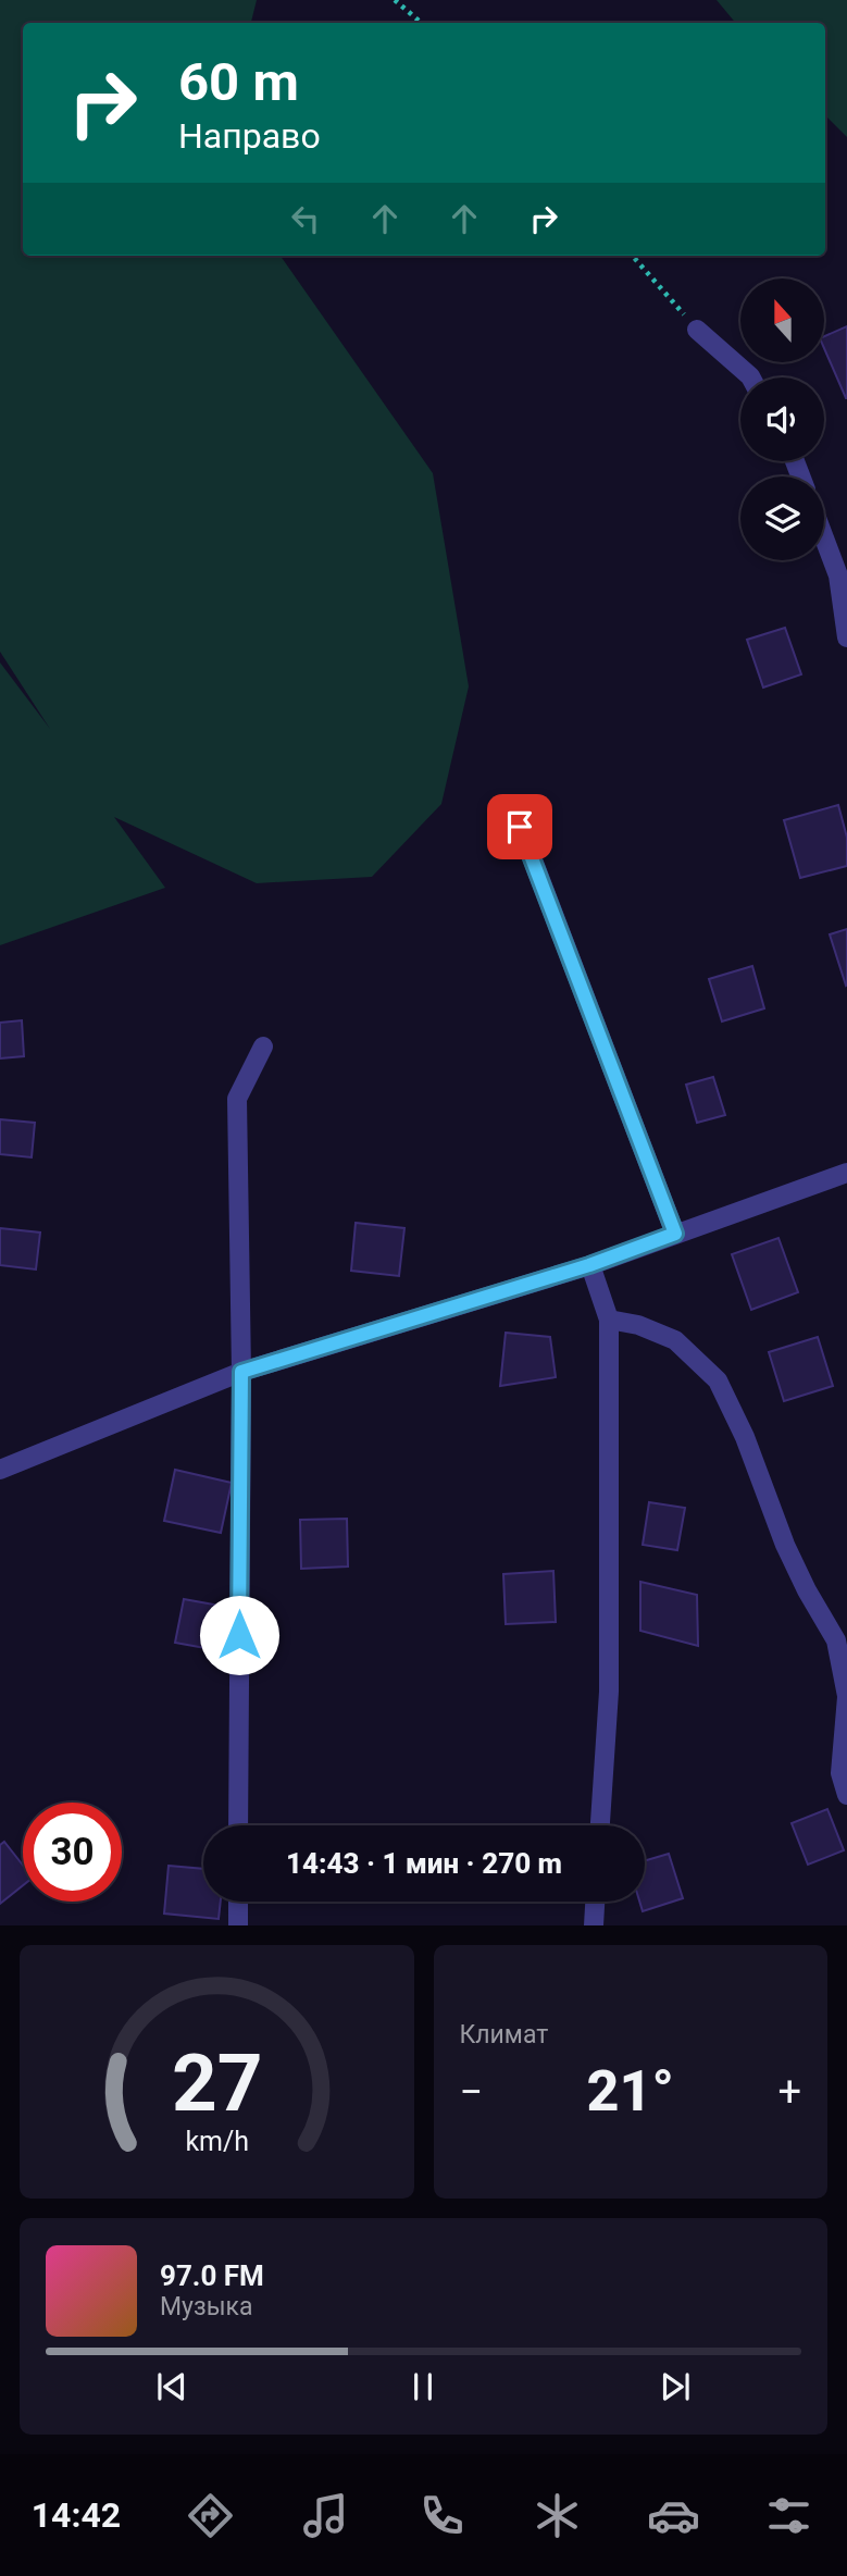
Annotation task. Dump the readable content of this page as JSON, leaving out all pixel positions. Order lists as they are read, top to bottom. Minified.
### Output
{"north":"top","page":{"turn":["60 m","Направо"],"limit":"30","trip":"14:43 · 1 мин · 270 m","tile":"Климат","heat":["−","21°","+"],"song":["97.0 FM","Музыка"],"tabs":"14:42","gauge":["27","km/h"]}}
